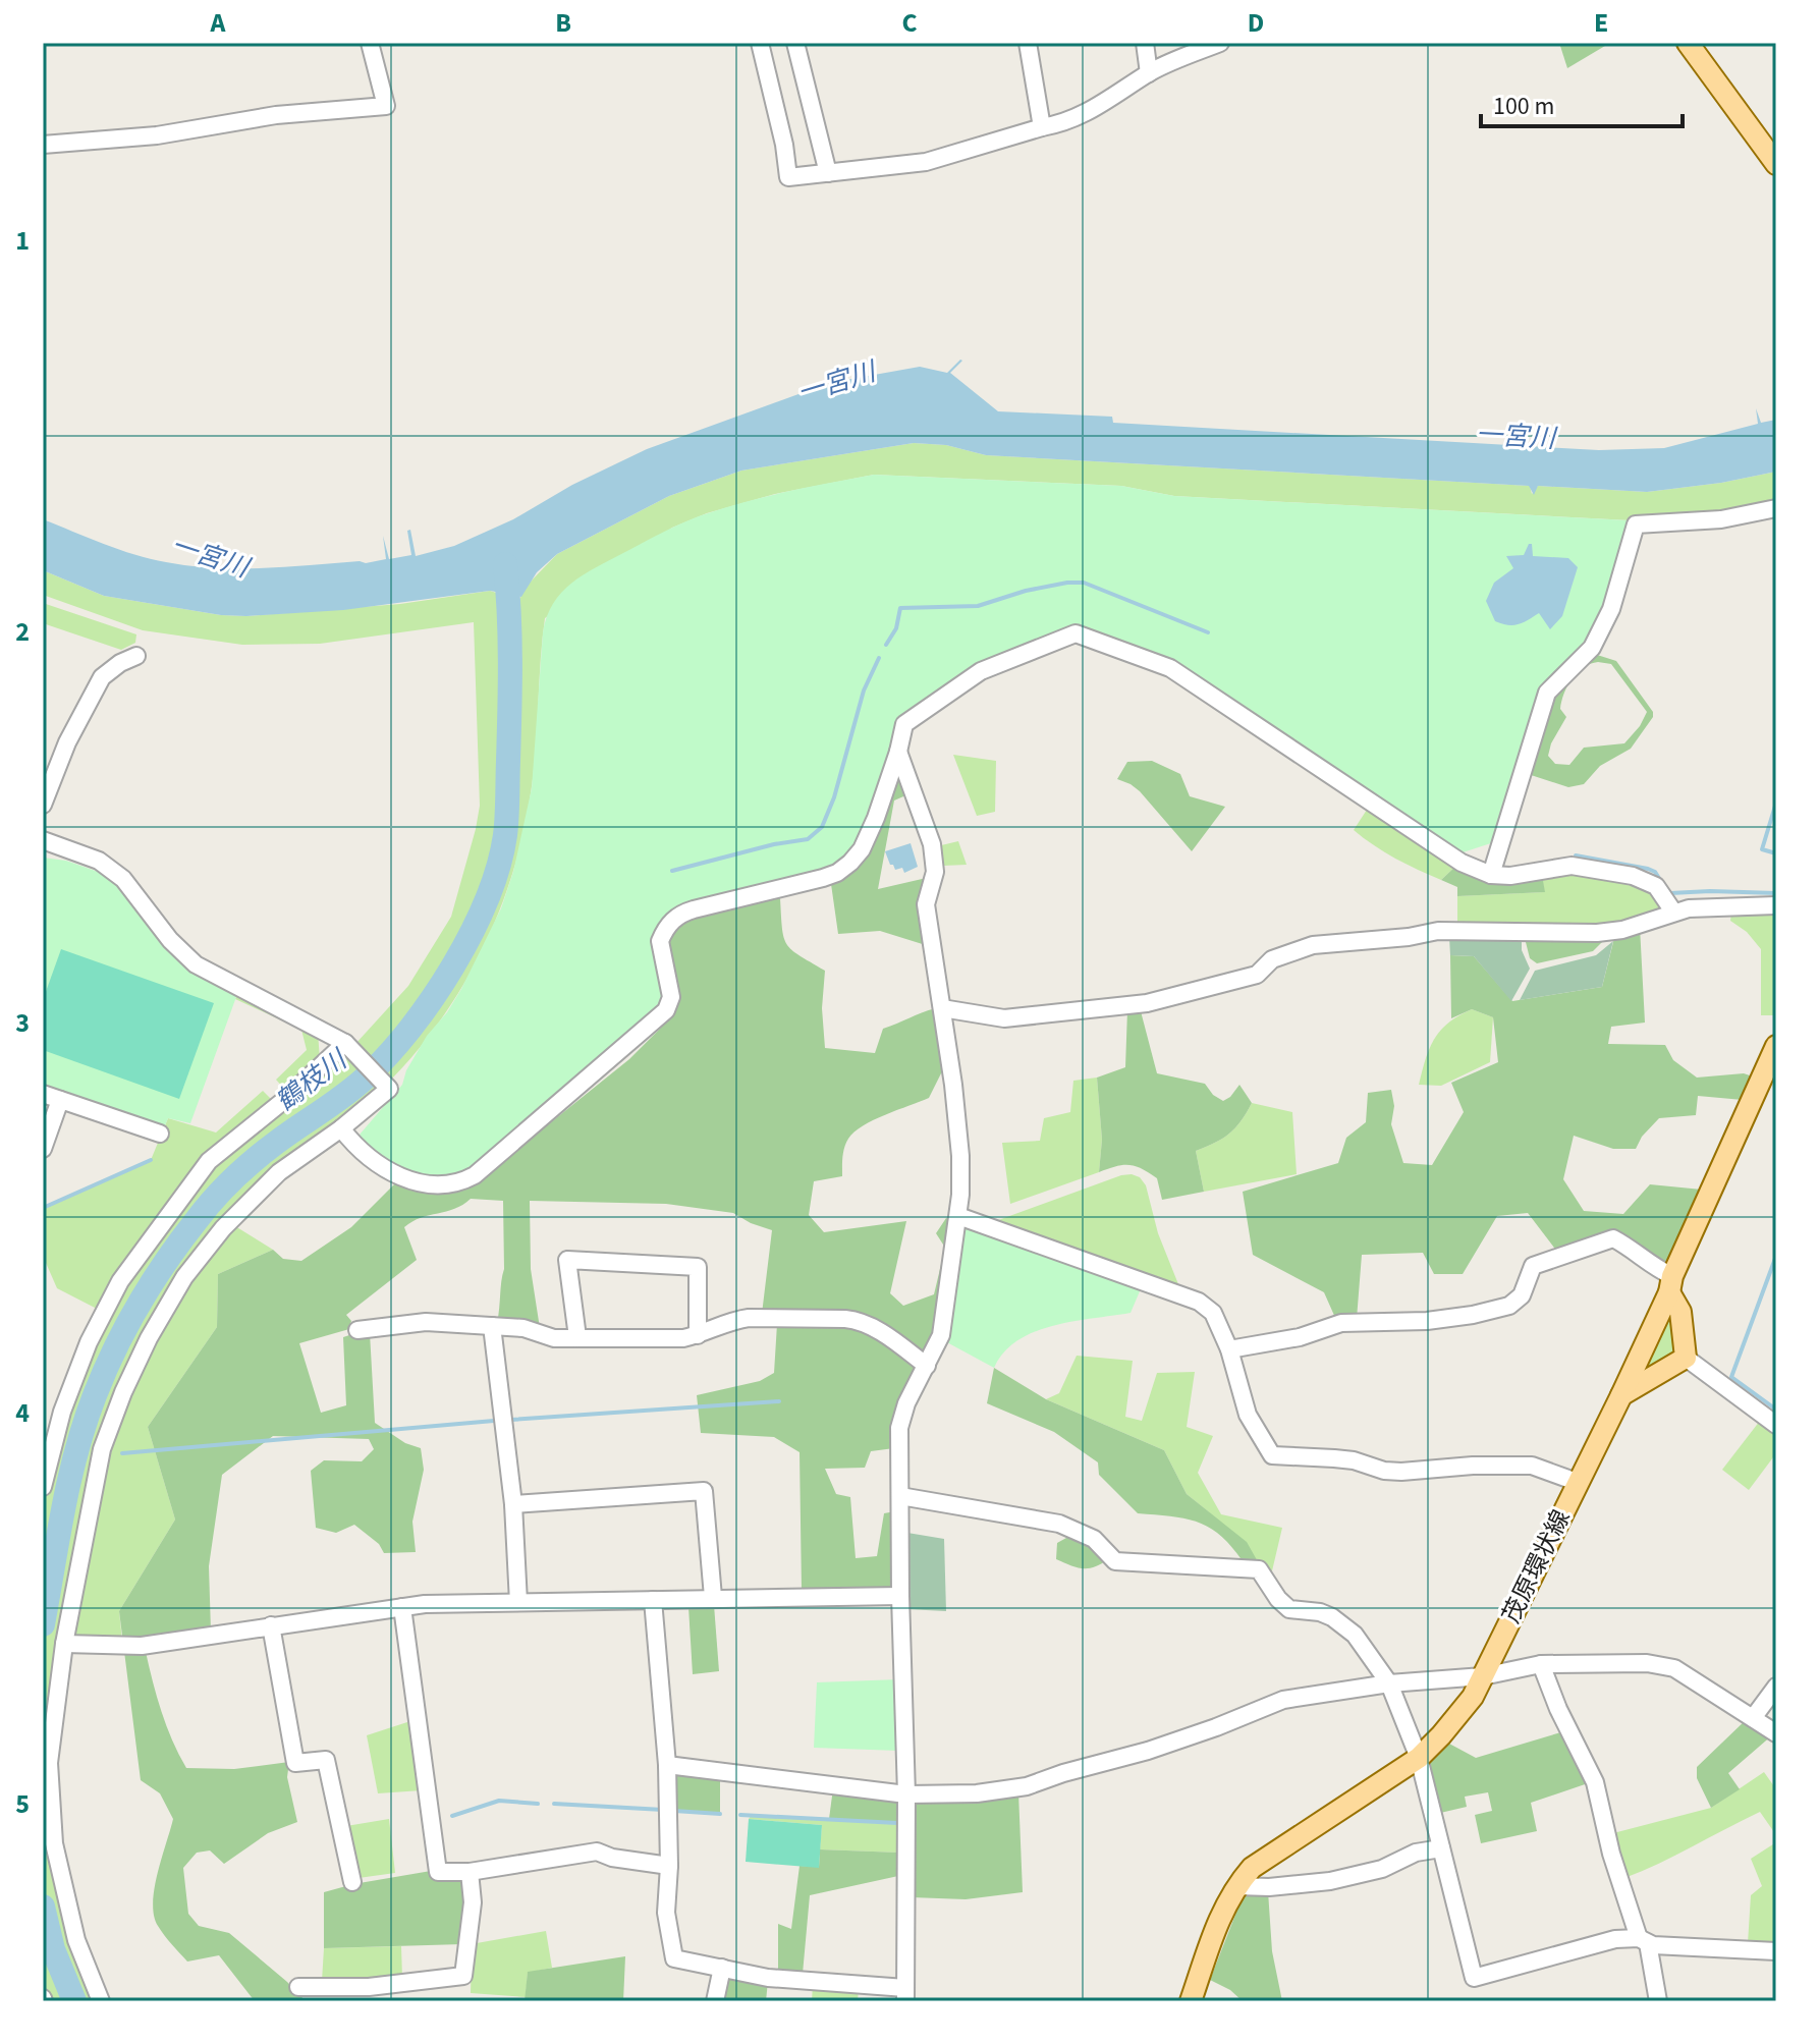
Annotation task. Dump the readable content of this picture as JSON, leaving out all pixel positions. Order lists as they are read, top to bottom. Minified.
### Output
{"streets":{"main road":["茂原環状線"]},"water":["一宮川","鶴枝川"],"scale_bar":"100 m","grid":{"columns":["A","B","C","D","E"],"rows":["1","2","3","4","5"]}}
